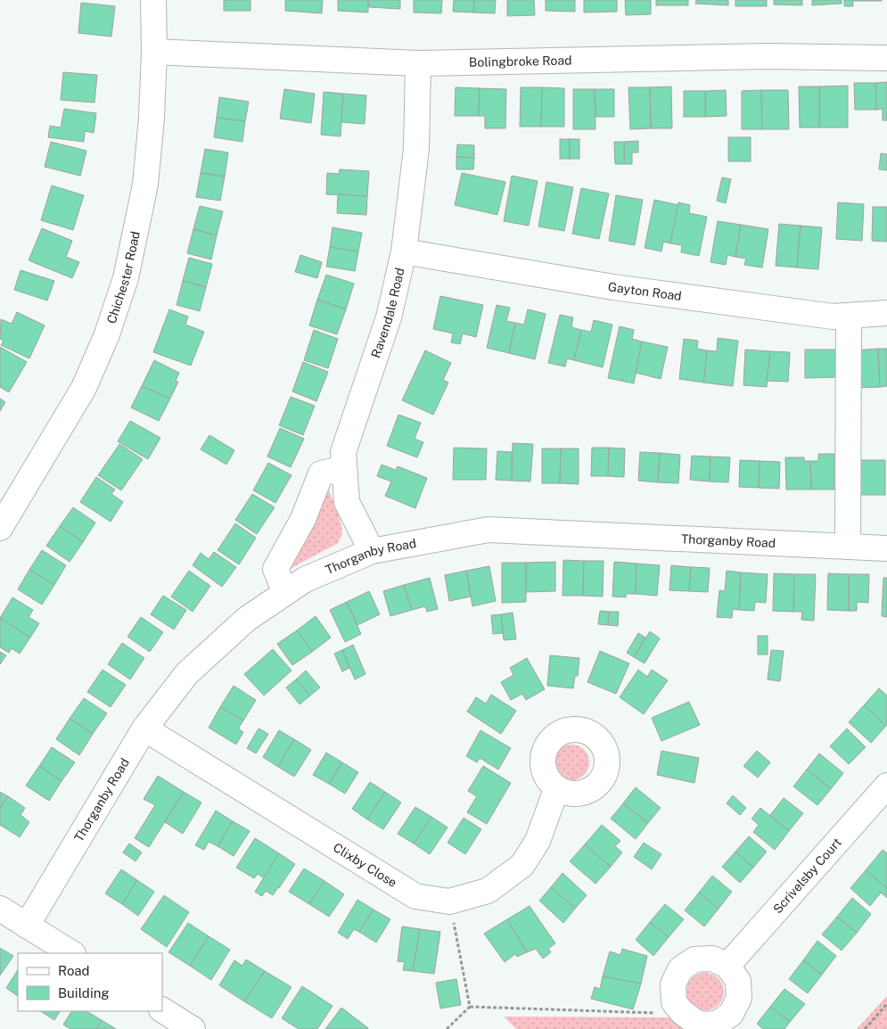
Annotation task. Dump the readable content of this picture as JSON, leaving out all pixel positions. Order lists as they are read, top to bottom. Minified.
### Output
{"streets":{"street":["Bolingbroke Road","Chichester Road","Gayton Road","Ravendale Road","Thorganby Road","Clixby Close","Scrivelsby Court"]},"crossings":[["Bolingbroke Road","Chichester Road"],["Bolingbroke Road","Ravendale Road"],["Gayton Road","Ravendale Road"],["Ravendale Road","Thorganby Road"],["Thorganby Road","Clixby Close"]],"legend":["Road","Building"]}
